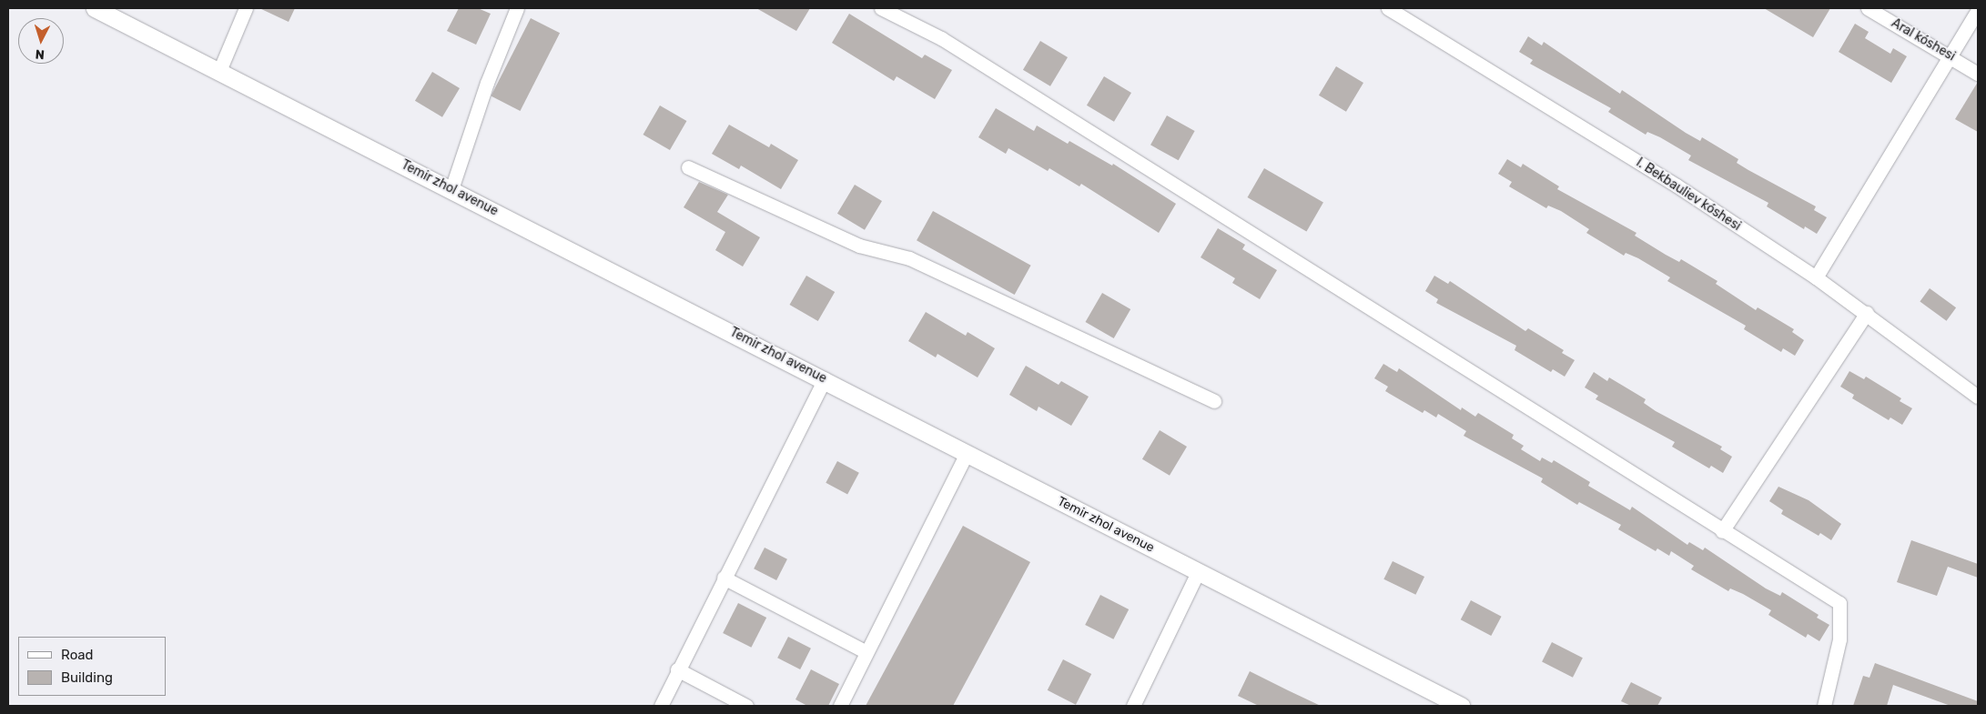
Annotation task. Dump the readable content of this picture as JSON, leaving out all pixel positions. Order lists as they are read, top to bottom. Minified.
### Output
{"streets":{"street":["Aral kóshesi","Temir zhol avenue","I. Bekbauliev kóshesi"]},"legend":["Road","Building"],"north":"bottom"}
